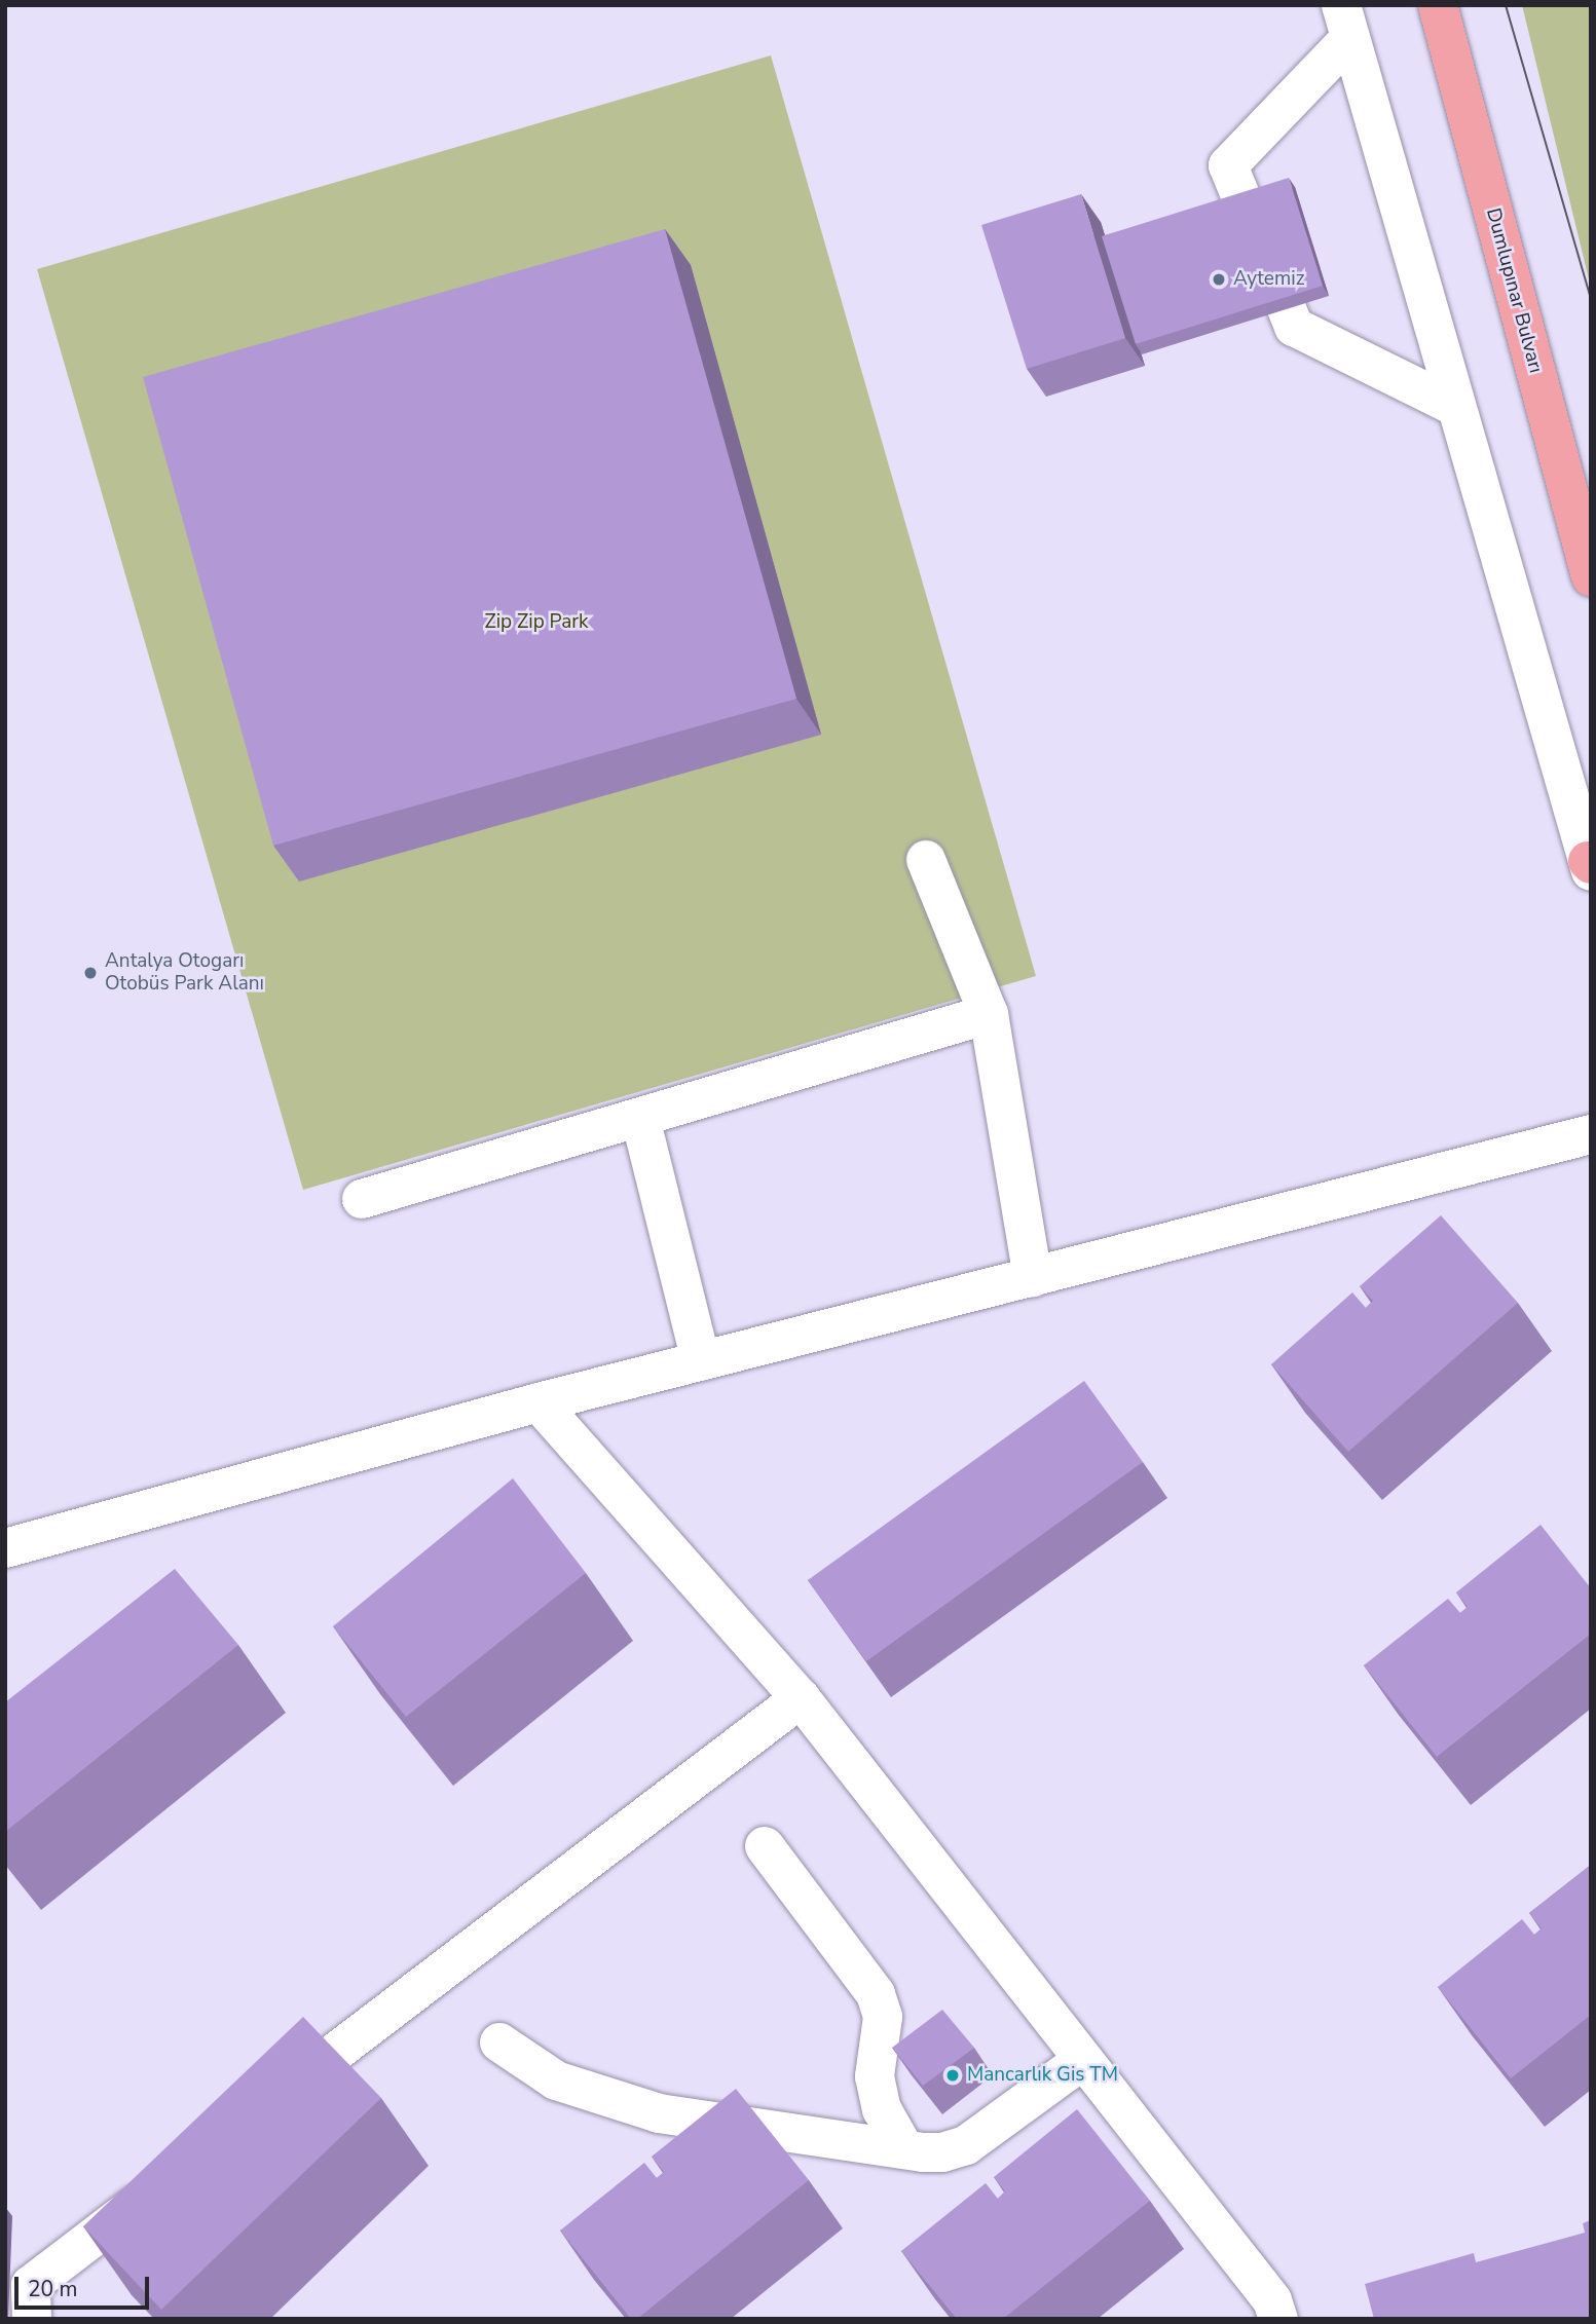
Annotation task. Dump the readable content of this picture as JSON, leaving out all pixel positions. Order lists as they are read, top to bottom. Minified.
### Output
{"streets":{"highway":["Dumlupınar Bulvarı"]},"parks":["Zip Zip Park"],"places":["Aytemiz","Antalya Otogarı Otobüs Park Alanı","Mancarlık Gis TM"],"scale_bar":"20 m"}
